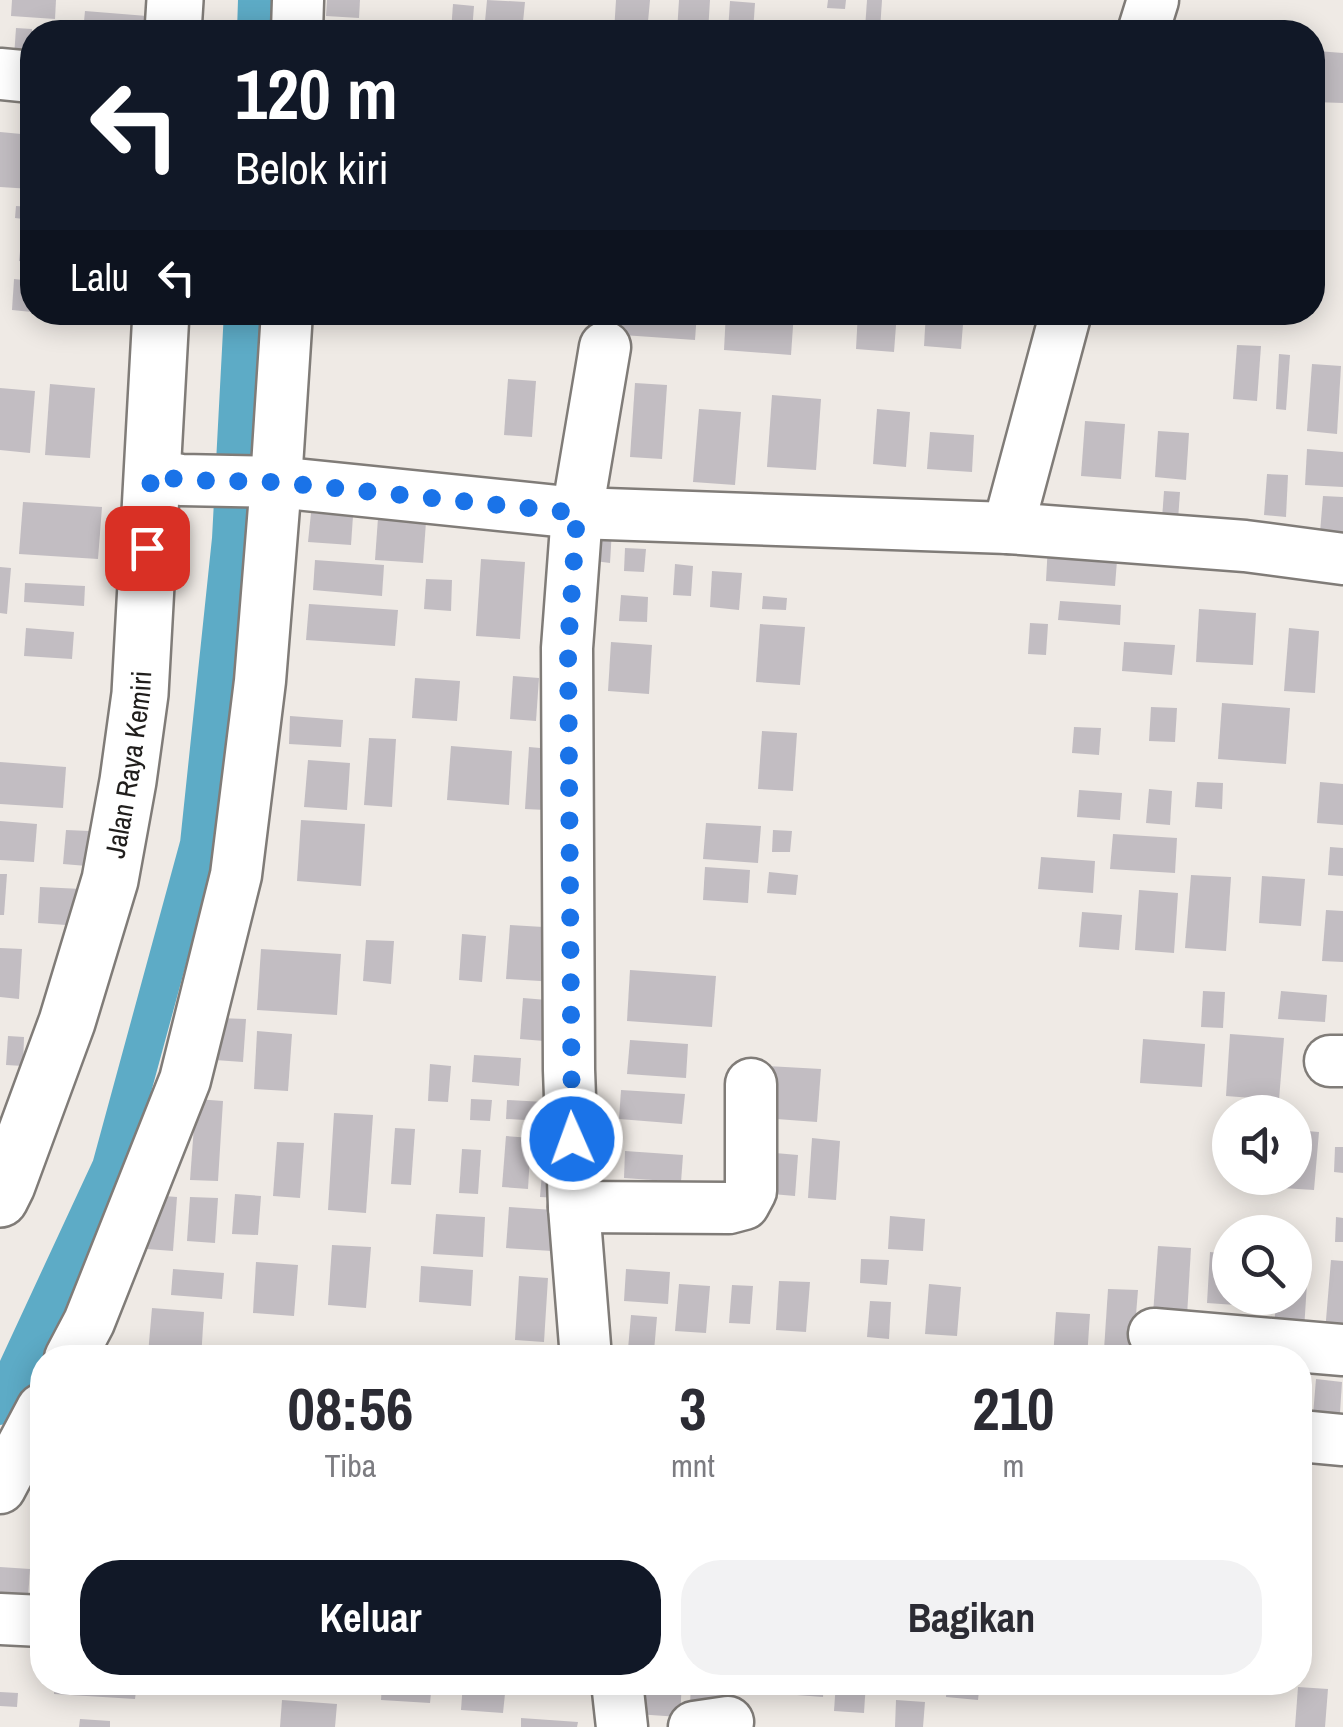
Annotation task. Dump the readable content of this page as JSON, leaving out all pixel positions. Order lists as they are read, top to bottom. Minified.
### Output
{"streets":{"main road":["Jalan Raya Kemiri"]},"page":{"turn":["120 m","Belok kiri"],"then":"Lalu","eta":["08:56","Tiba","3","mnt","210","m"],"buttons":["Keluar","Bagikan"]}}
